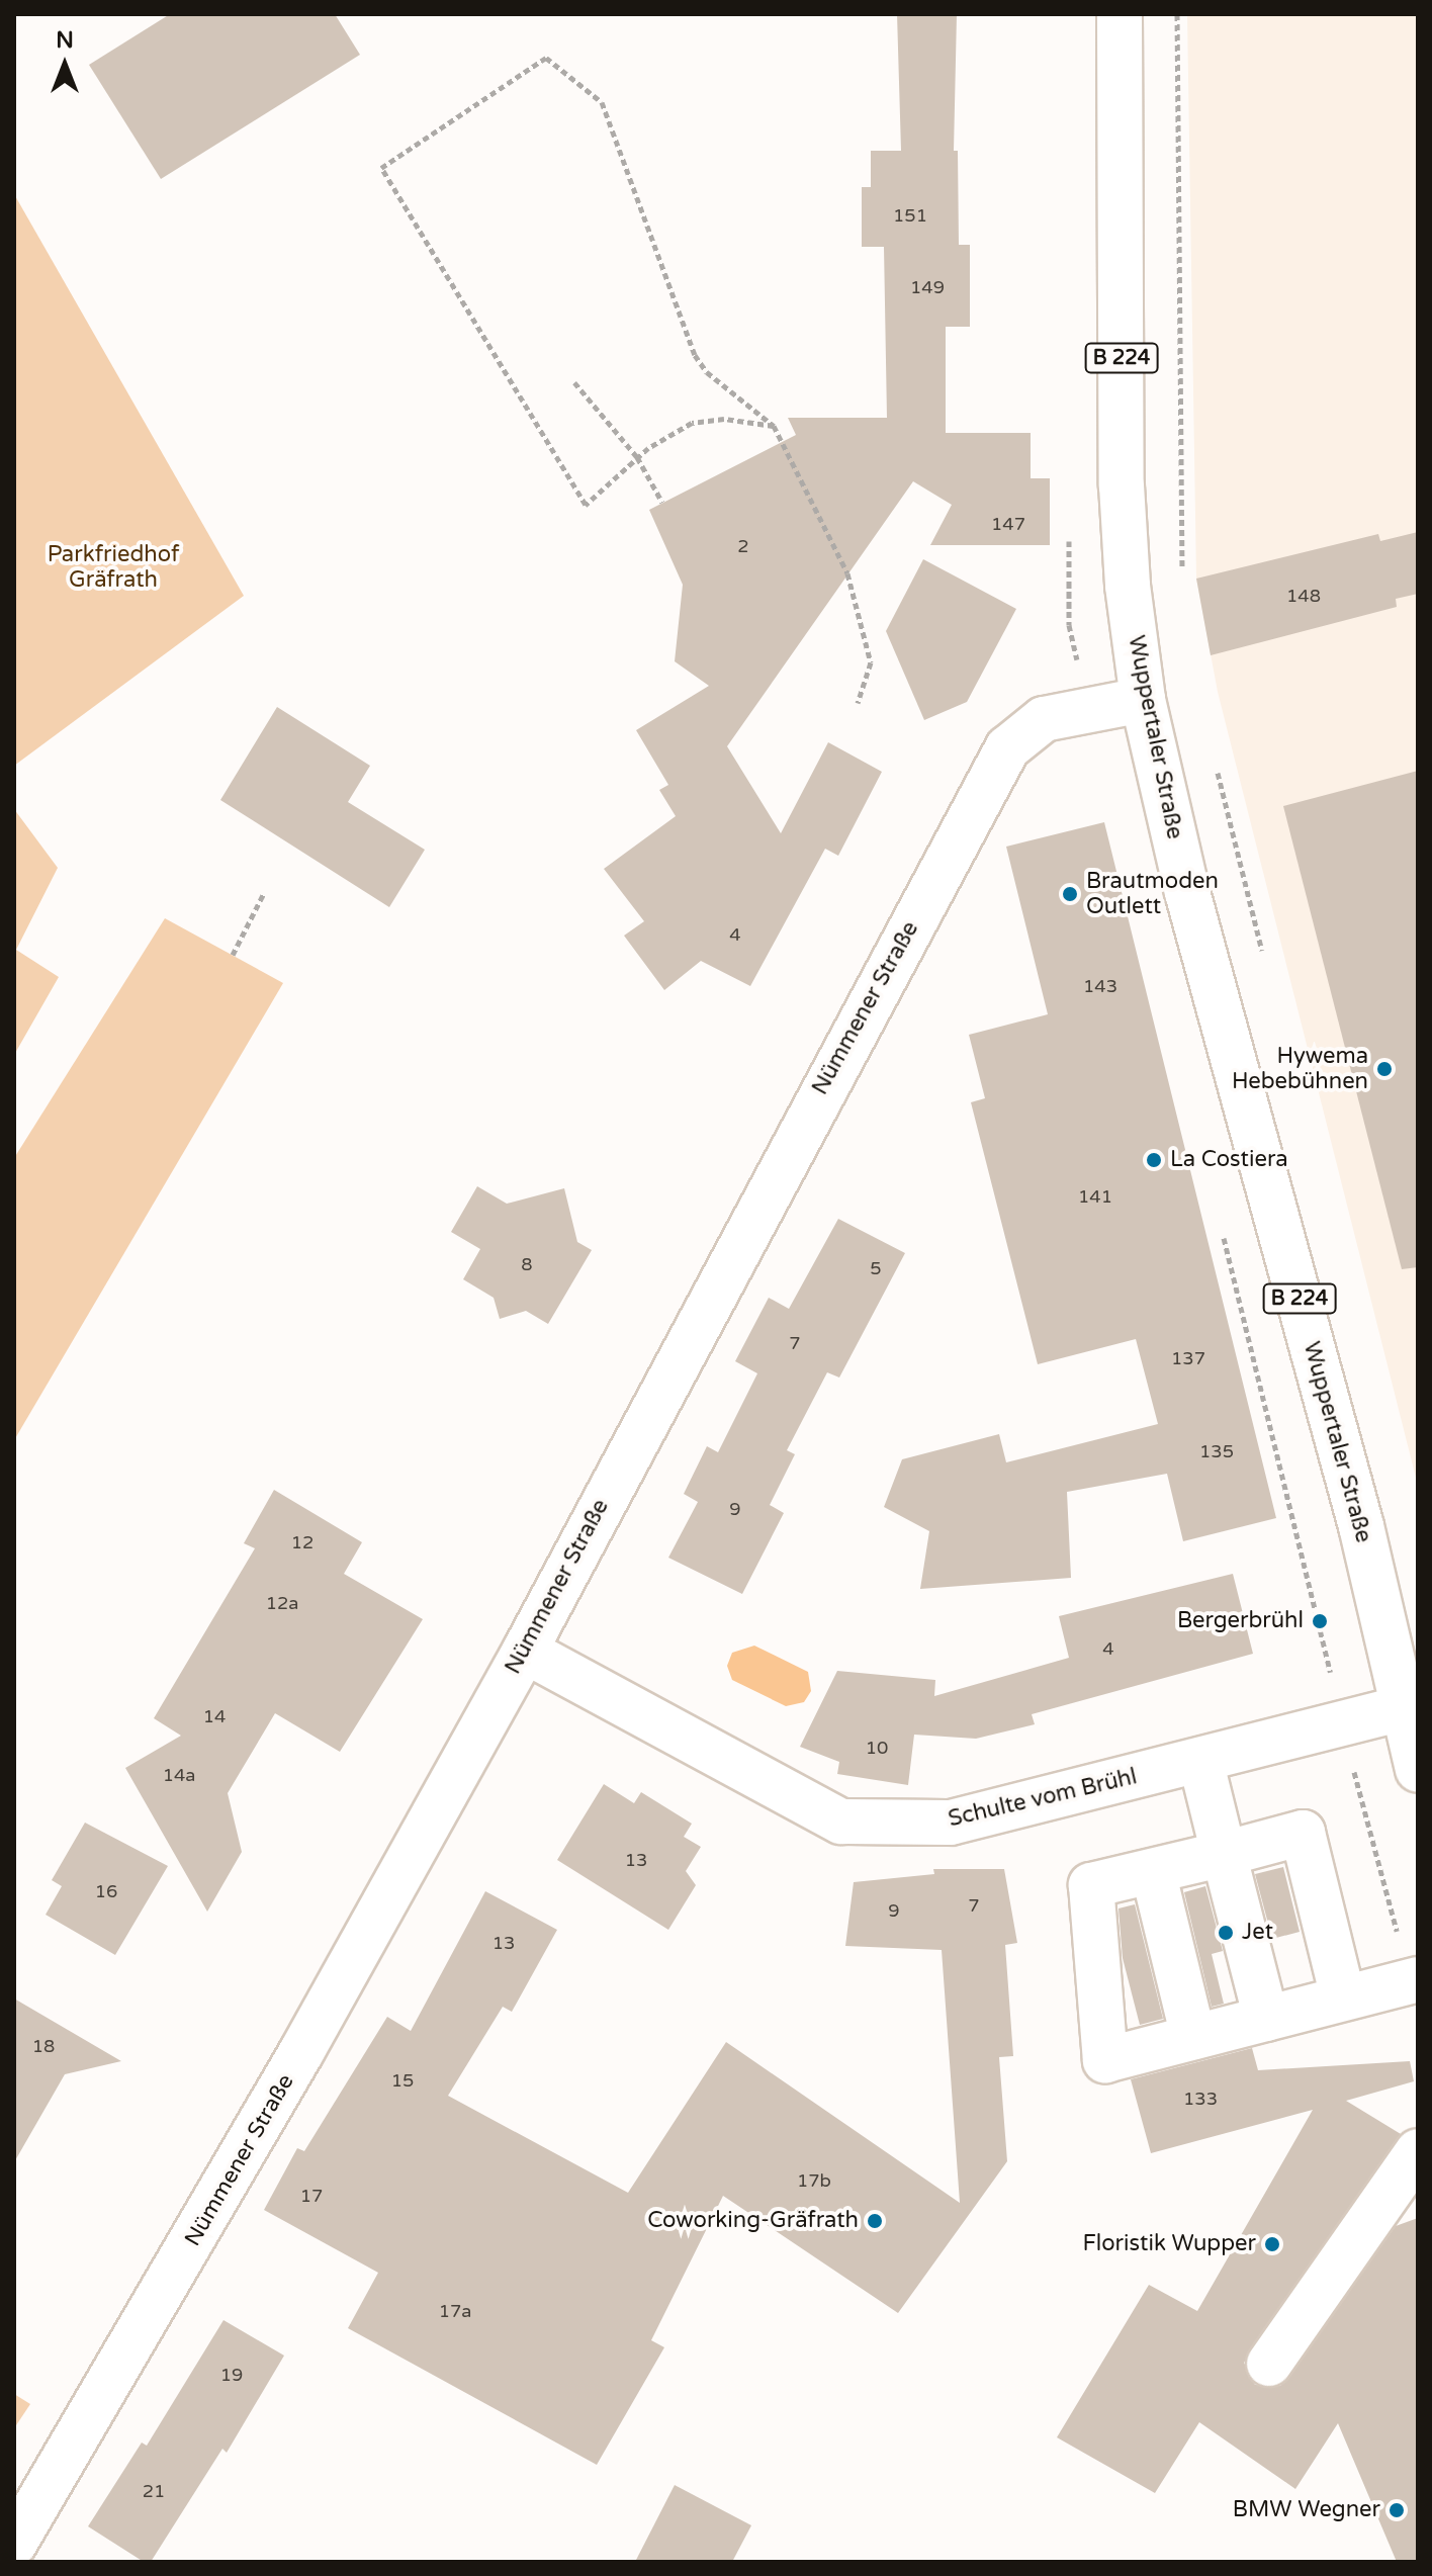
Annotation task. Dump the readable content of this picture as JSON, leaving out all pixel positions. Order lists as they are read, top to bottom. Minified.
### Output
{"streets":{"street":["B 224","Wuppertaler Straße","Nümmener Straße","Schulte vom Brühl"]},"crossings":[["Wuppertaler Straße","Nümmener Straße"],["Wuppertaler Straße","Schulte vom Brühl"],["Nümmener Straße","Schulte vom Brühl"]],"parks":["Parkfriedhof Gräfrath"],"places":["Brautmoden Outlett","Hywema Hebebühnen","La Costiera","Bergerbrühl","Jet","Coworking-Gräfrath","Floristik Wupper","BMW Wegner"],"house_numbers":["151","149","147","2","148","4","143","141","8","5","7","137","135","9","12","12a","4","14","10","14a","13","16","7","9","13","18","15","133","17b","17","17a","19","21"],"north":"top"}
